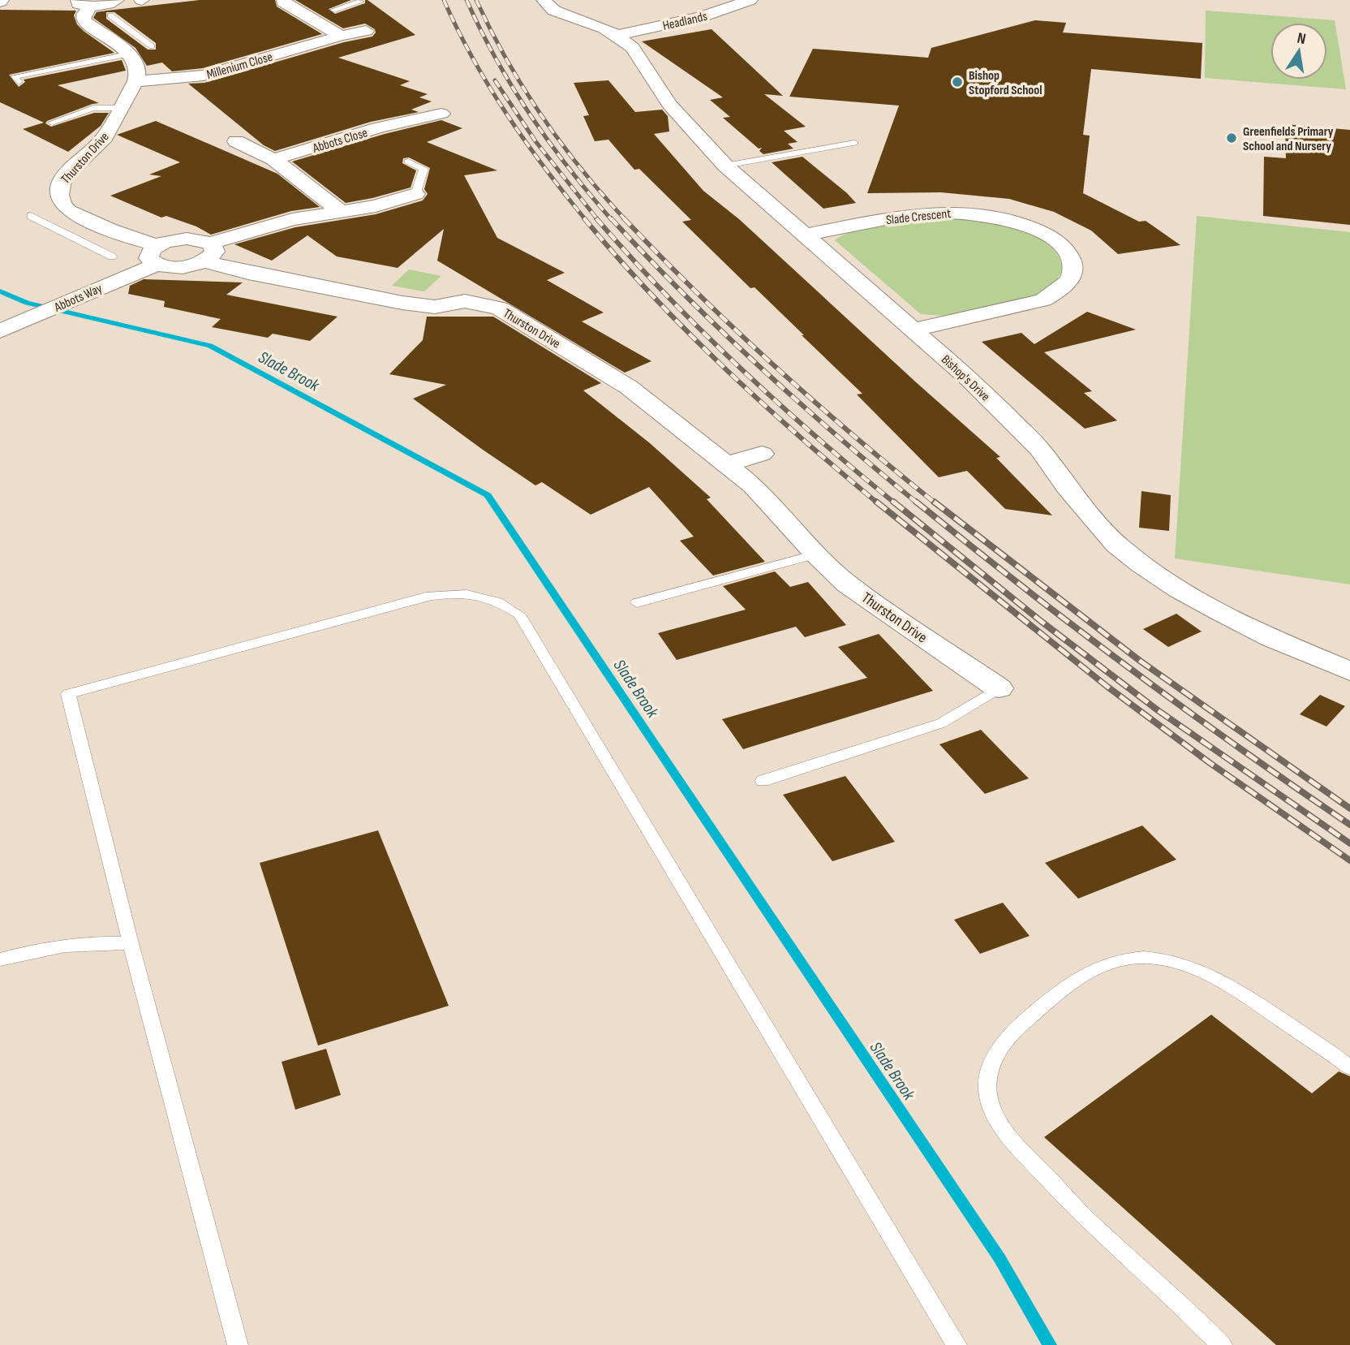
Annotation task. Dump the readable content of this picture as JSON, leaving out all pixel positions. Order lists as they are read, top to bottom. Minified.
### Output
{"streets":{"street":["Headlands","Millenium Close","Abbots Close","Thurston Drive","Slade Crescent","Abbots Way","Bishop's Drive"]},"crossings":[["Headlands","Bishop's Drive"],["Millenium Close","Thurston Drive"],["Thurston Drive","Abbots Way"],["Slade Crescent","Bishop's Drive"]],"water":["Slade Brook"],"places":["Bishop Stopford School","Greenfields Primary School and Nursery"],"north":"top"}
